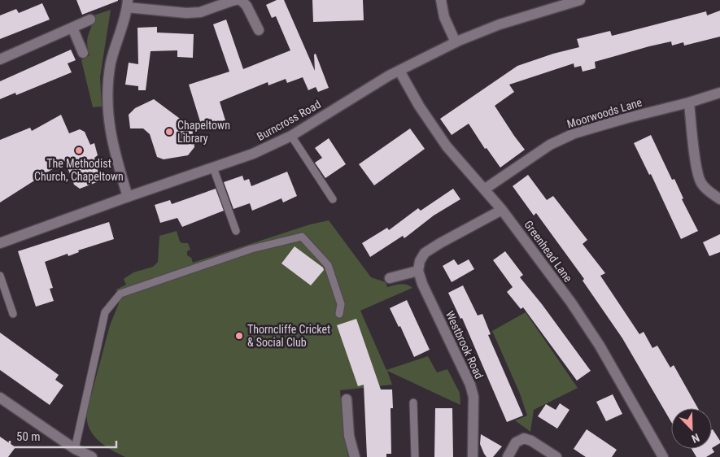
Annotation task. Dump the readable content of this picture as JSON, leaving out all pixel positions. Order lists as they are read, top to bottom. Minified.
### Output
{"streets":{"street":["Moorwoods Lane","Burncross Road","Greenhead Lane","Westbrook Road"]},"crossings":[["Moorwoods Lane","Greenhead Lane"],["Burncross Road","Greenhead Lane"]],"places":["Chapeltown Library","The Methodist Church, Chapeltown","Thorncliffe Cricket & Social Club"],"scale_bar":"50 m","north":"bottom right"}
